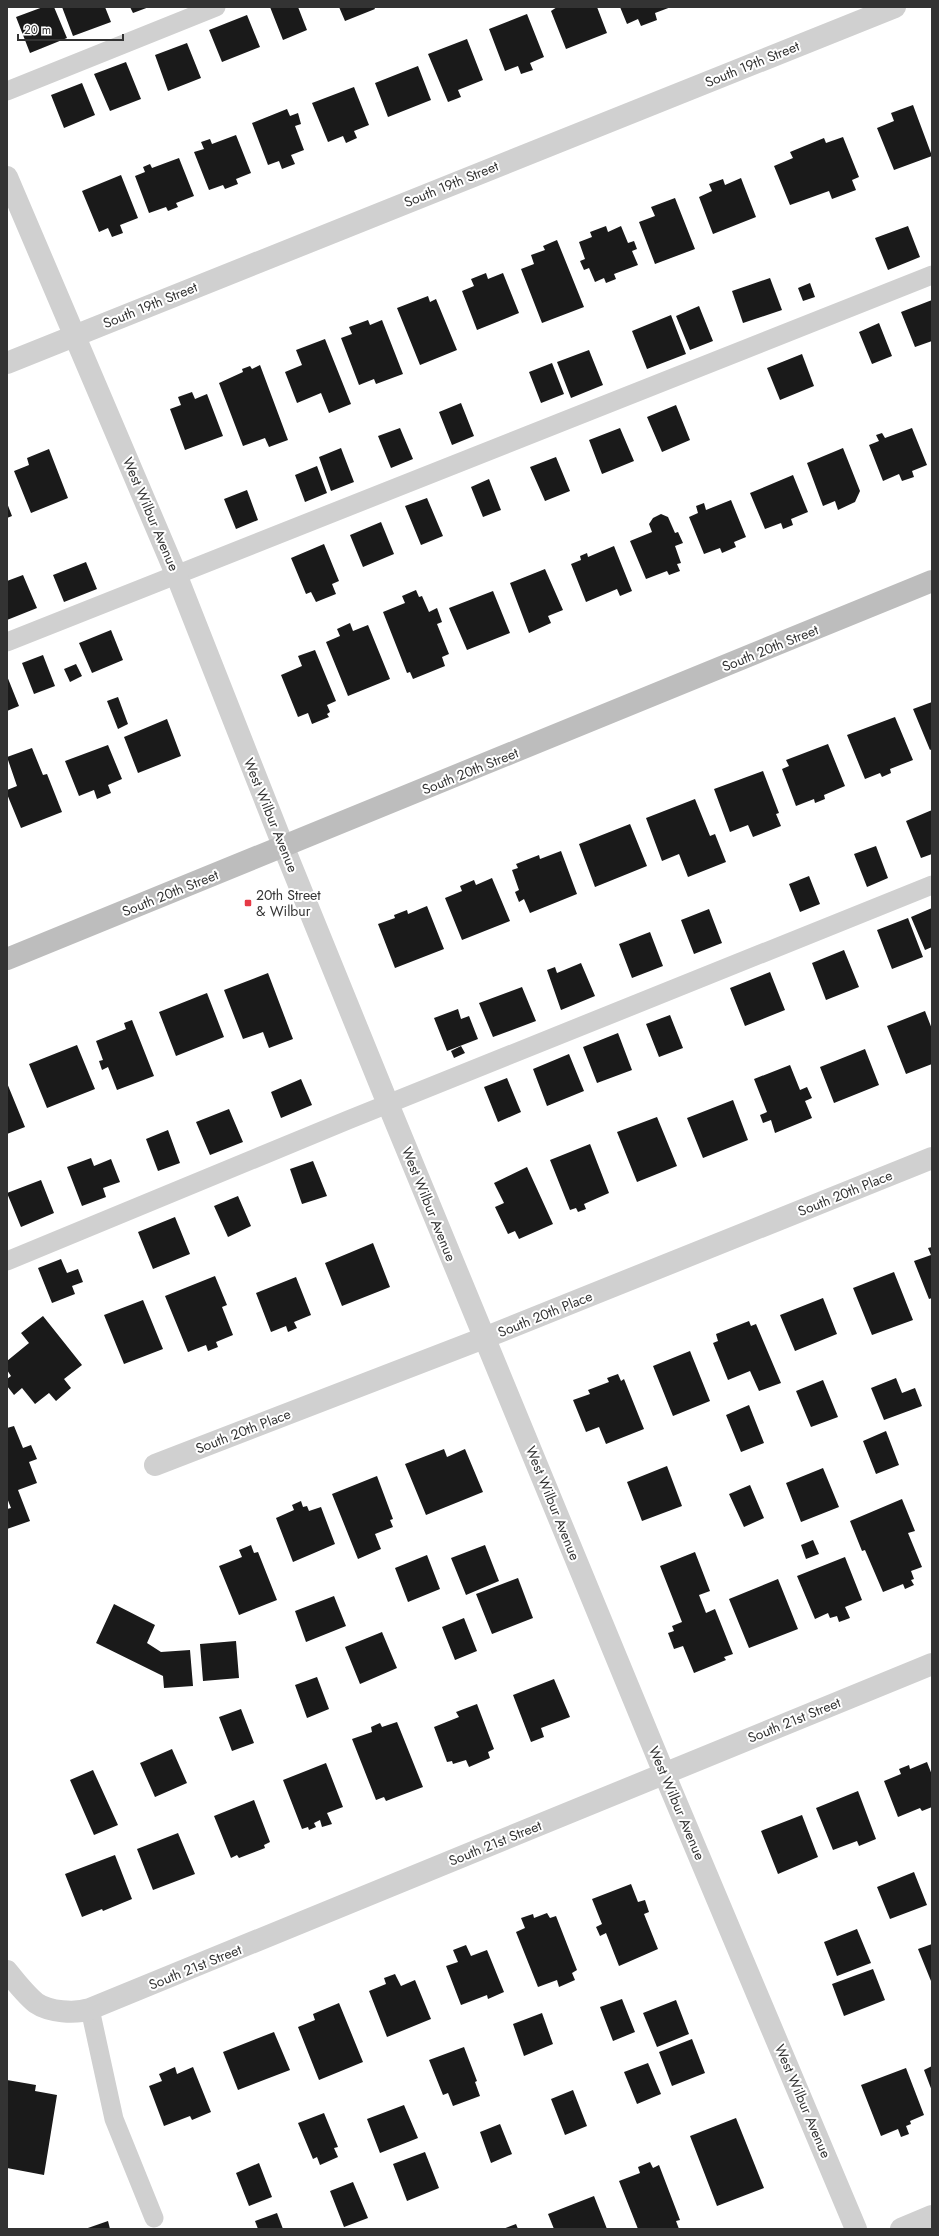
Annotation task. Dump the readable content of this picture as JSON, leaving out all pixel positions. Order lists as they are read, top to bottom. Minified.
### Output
{"streets":{"street":["South 19th Street","West Wilbur Avenue","South 20th Street","South 20th Place","South 21st Street"]},"crossings":[["South 19th Street","West Wilbur Avenue"],["West Wilbur Avenue","South 20th Street"],["West Wilbur Avenue","South 20th Place"],["West Wilbur Avenue","South 21st Street"]],"places":{"transit":["20th Street & Wilbur"]},"scale_bar":"20 m"}
